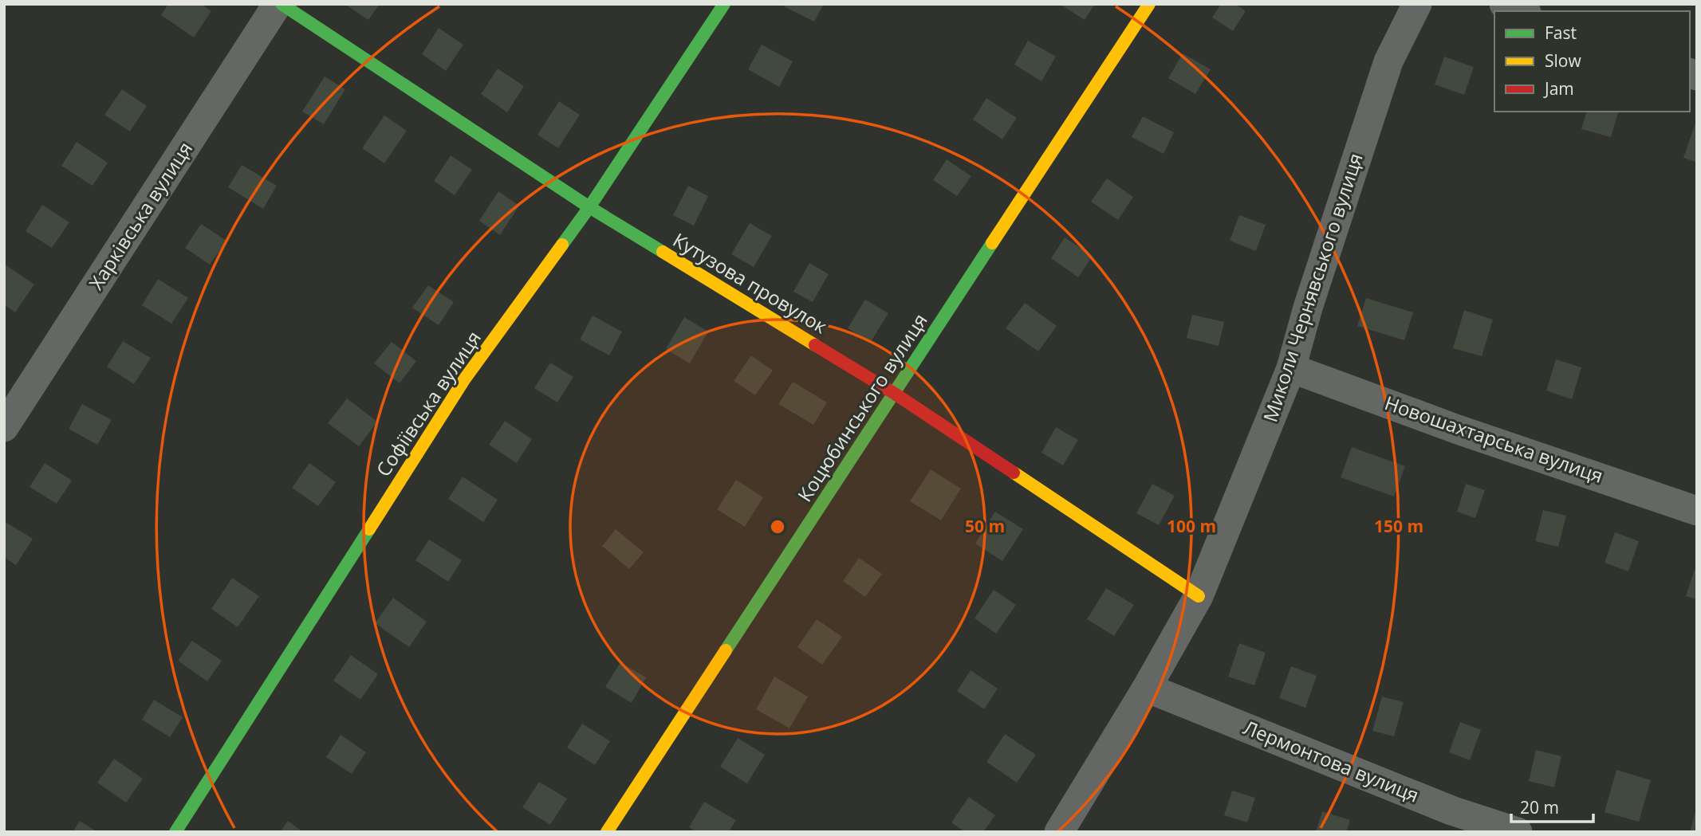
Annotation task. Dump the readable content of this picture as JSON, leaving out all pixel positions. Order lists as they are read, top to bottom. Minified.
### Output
{"streets":{"street":["Харківська вулиця","Кутузова провулок","Миколи Чернявського вулиця","Софіївська вулиця","Коцюбинського вулиця","Новошахтарська вулиця","Лермонтова вулиця"]},"crossings":[["Харківська вулиця","Кутузова провулок"],["Кутузова провулок","Миколи Чернявського вулиця"],["Кутузова провулок","Софіївська вулиця"],["Кутузова провулок","Коцюбинського вулиця"],["Миколи Чернявського вулиця","Новошахтарська вулиця"],["Миколи Чернявського вулиця","Лермонтова вулиця"]],"legend":["Fast","Slow","Jam"],"scale_bar":"20 m","rings":["50 m","100 m","150 m"]}
